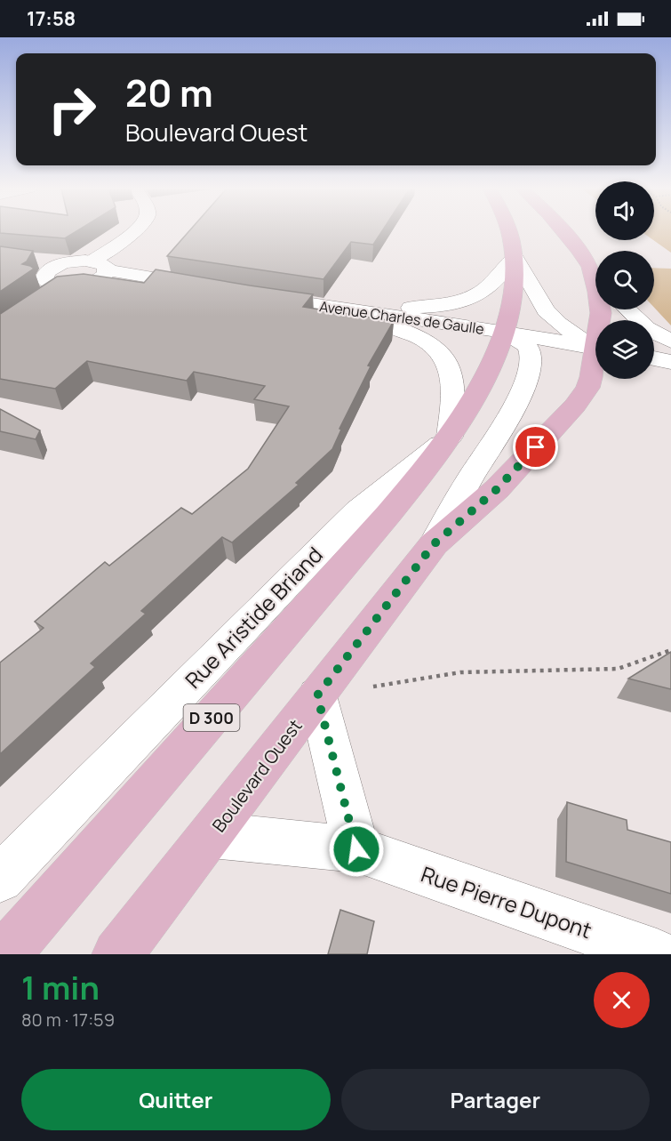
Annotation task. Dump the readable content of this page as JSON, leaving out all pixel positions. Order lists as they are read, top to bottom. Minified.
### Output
{"streets":{"main road":["Avenue Charles de Gaulle","Rue Aristide Briand","D 300","Boulevard Ouest","Rue Pierre Dupont"]},"crossings":[["Rue Aristide Briand","D 300"],["Boulevard Ouest","Rue Pierre Dupont"]],"page":{"status":"17:58","turn":["20 m","Boulevard Ouest"],"heading":["1 min","80 m · 17:59"],"buttons":["Quitter","Partager"]}}
